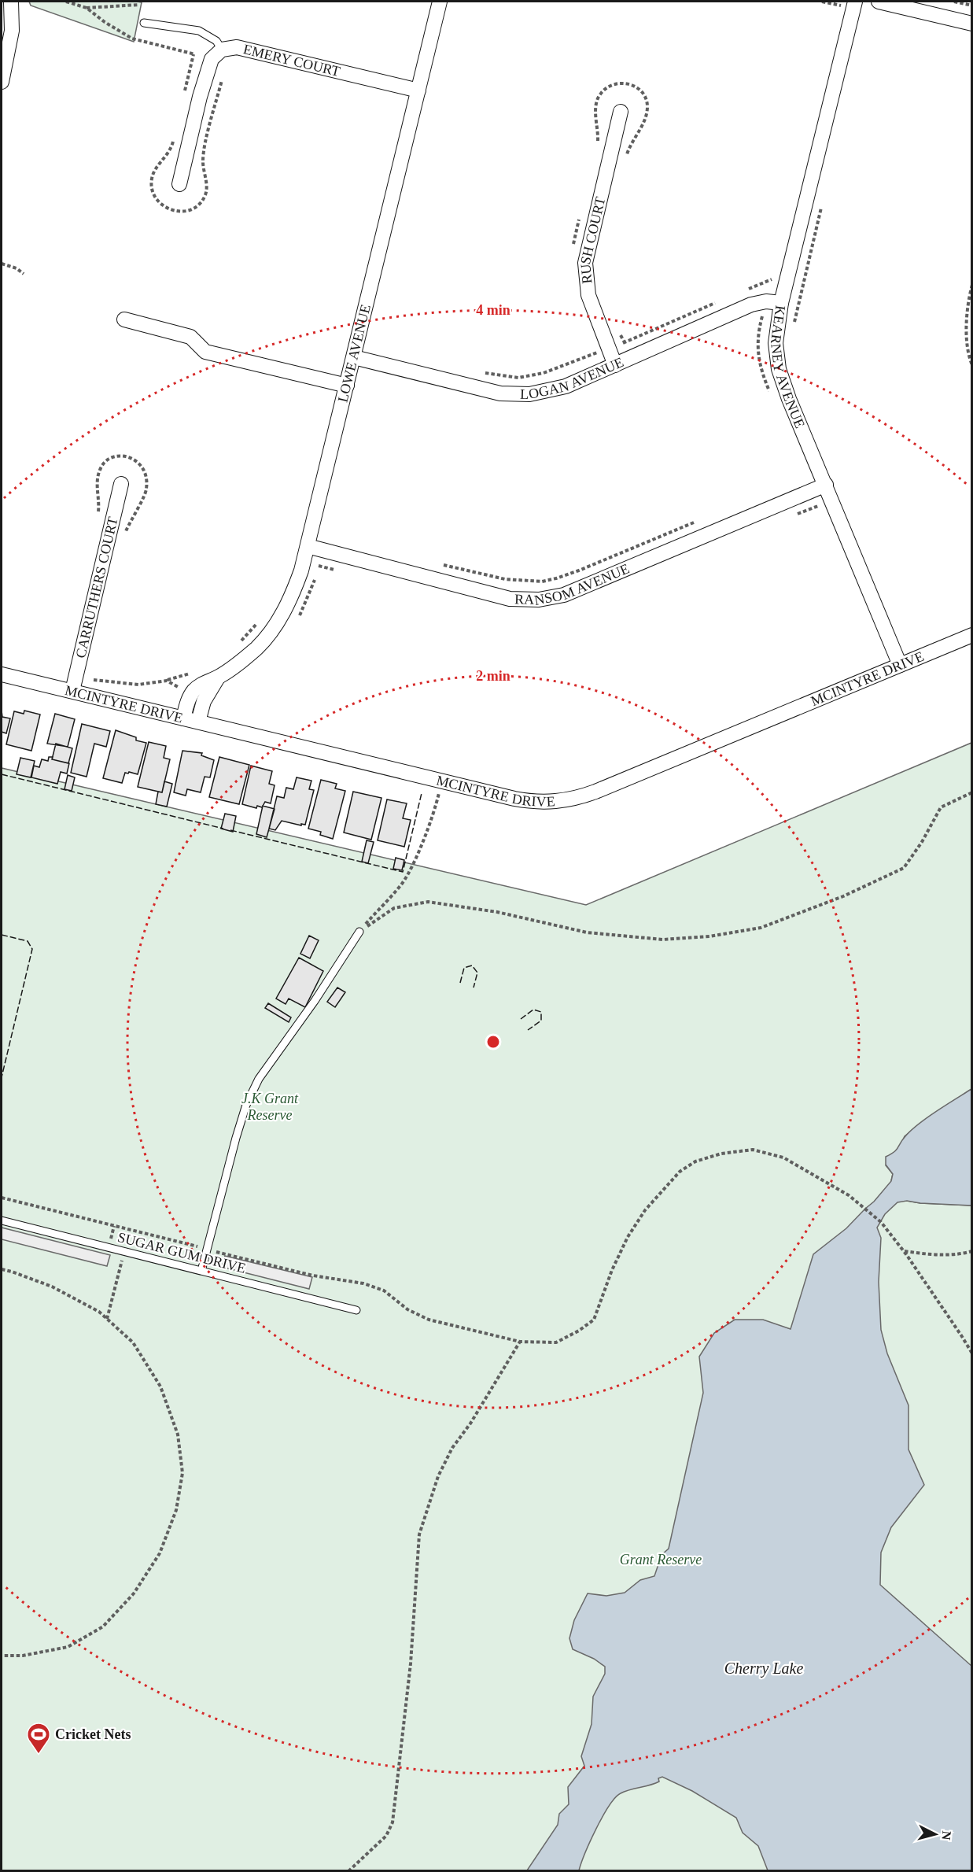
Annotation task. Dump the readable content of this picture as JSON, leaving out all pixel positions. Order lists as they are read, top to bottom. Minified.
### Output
{"streets":{"street":["EMERY COURT","RUSH COURT","LOWE AVENUE","KEARNEY AVENUE","LOGAN AVENUE","RANSOM AVENUE","CARRUTHERS COURT","MCINTYRE DRIVE"],"lane":["SUGAR GUM DRIVE"]},"crossings":[["EMERY COURT","LOWE AVENUE"],["RUSH COURT","LOGAN AVENUE"],["LOWE AVENUE","LOGAN AVENUE"],["LOWE AVENUE","RANSOM AVENUE"],["LOWE AVENUE","MCINTYRE DRIVE"],["KEARNEY AVENUE","LOGAN AVENUE"],["KEARNEY AVENUE","RANSOM AVENUE"],["KEARNEY AVENUE","MCINTYRE DRIVE"],["CARRUTHERS COURT","MCINTYRE DRIVE"]],"water":["Cherry Lake"],"parks":["J.K Grant Reserve","Grant Reserve"],"places":{"sports":["Cricket Nets"]},"north":"right","rings":["4 min","2 min"]}
